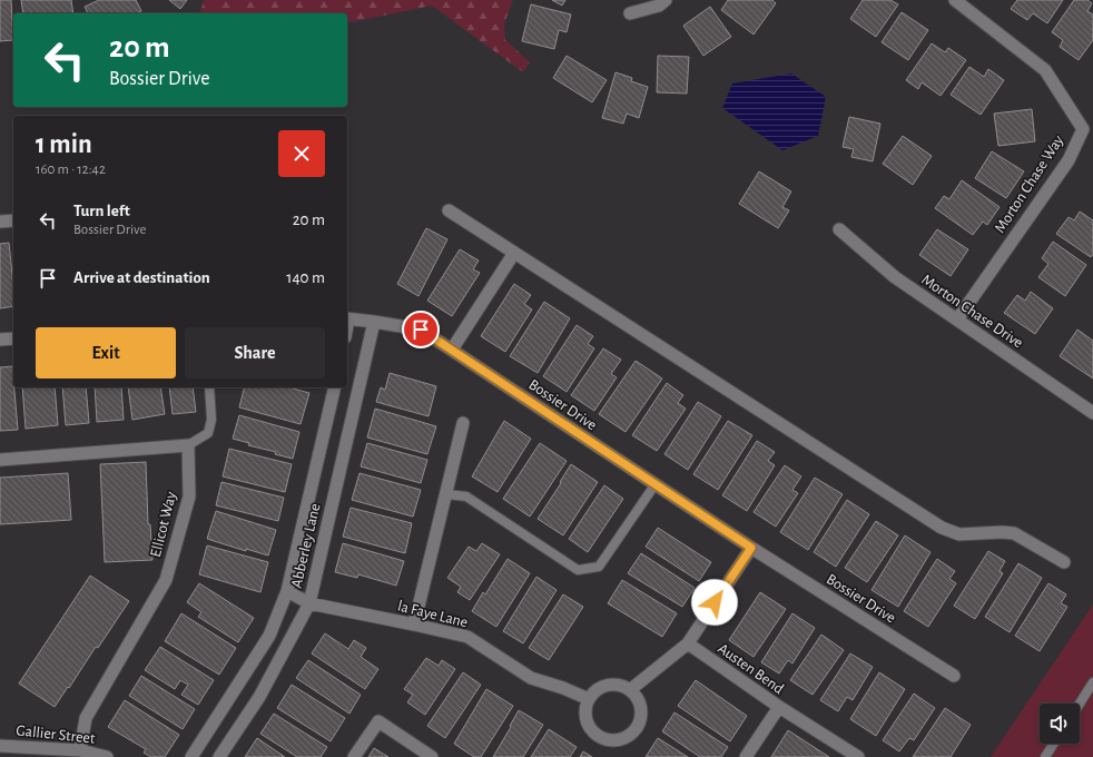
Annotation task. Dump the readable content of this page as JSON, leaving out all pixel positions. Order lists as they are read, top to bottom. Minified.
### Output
{"streets":{"street":["Morton Chase Way","Morton Chase Drive","Bossier Drive","Ellicot Way","Abberley Lane","la Faye Lane","Austen Bend","Gallier Street"]},"crossings":[["Morton Chase Way","Morton Chase Drive"],["Bossier Drive","Abberley Lane"],["Ellicot Way","Gallier Street"],["Abberley Lane","la Faye Lane"]],"page":{"turn":["20 m","Bossier Drive"],"heading":["1 min","160 m · 12:42"],"list":[{"name":"Turn left","note":"Bossier Drive","value":"20 m"},{"name":"Arrive at destination","value":"140 m"}],"buttons":["Exit","Share"]}}
